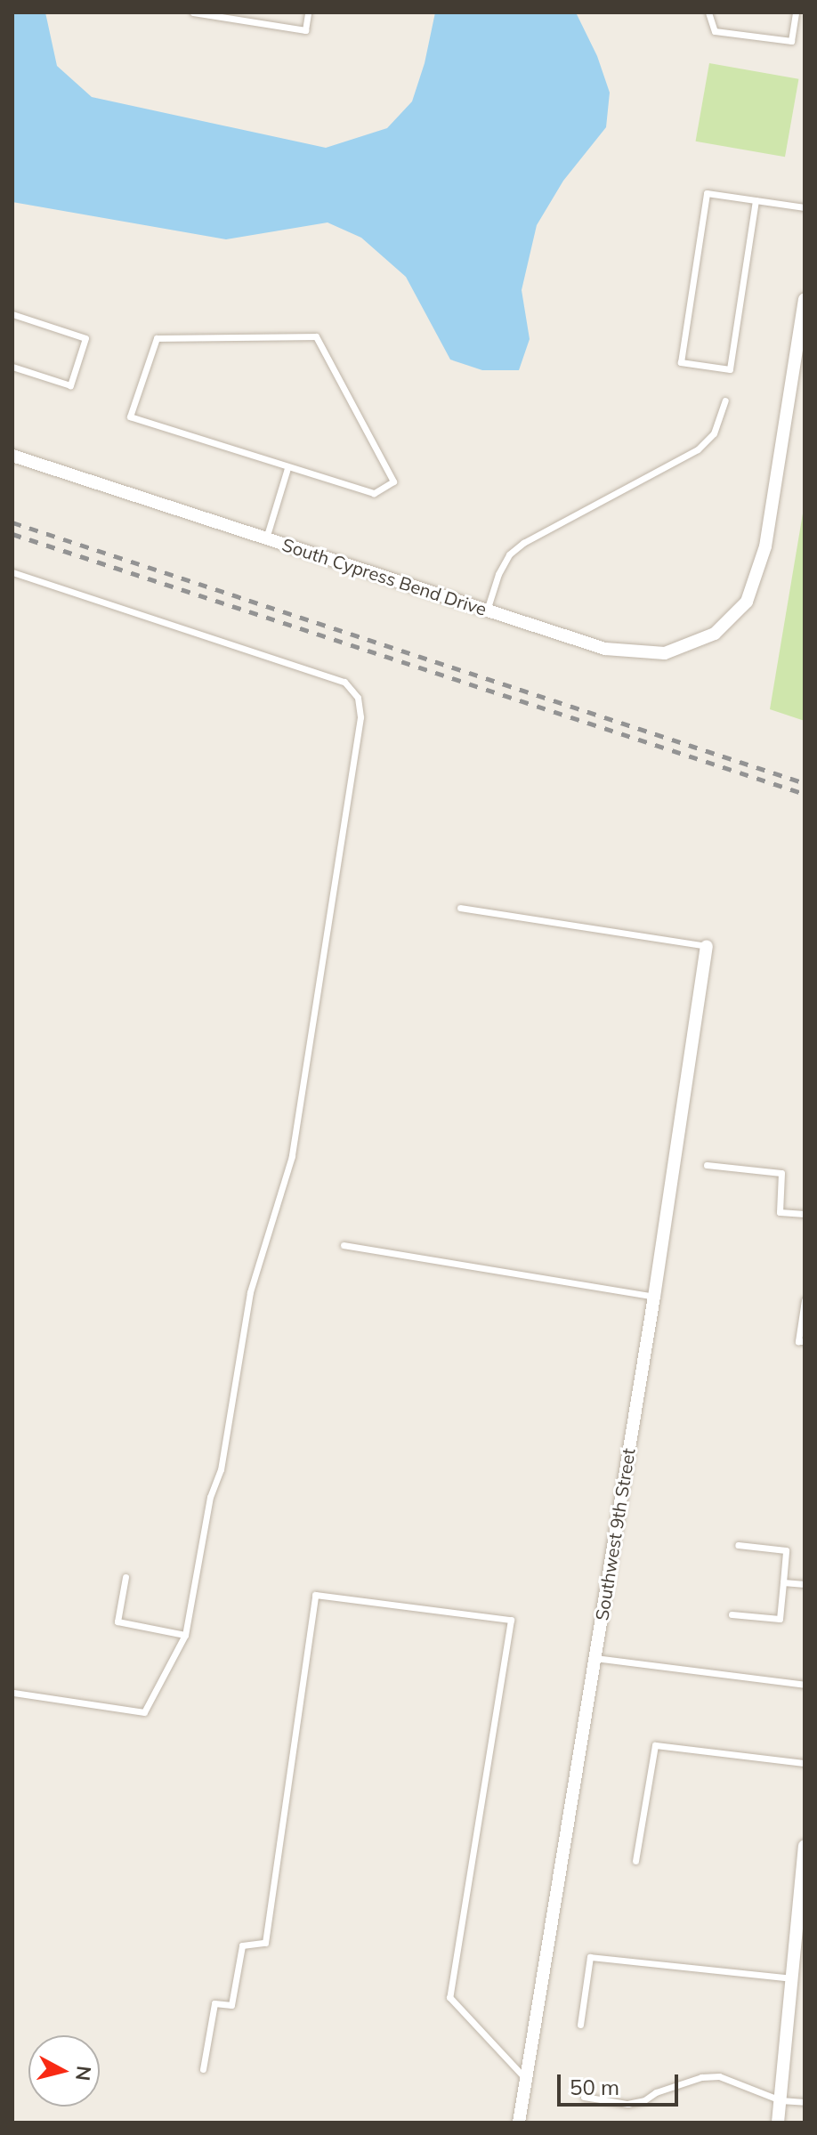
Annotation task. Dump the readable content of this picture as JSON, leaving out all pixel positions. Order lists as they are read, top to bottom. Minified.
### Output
{"streets":{"street":["South Cypress Bend Drive","Southwest 9th Street"]},"scale_bar":"50 m","north":"right"}
